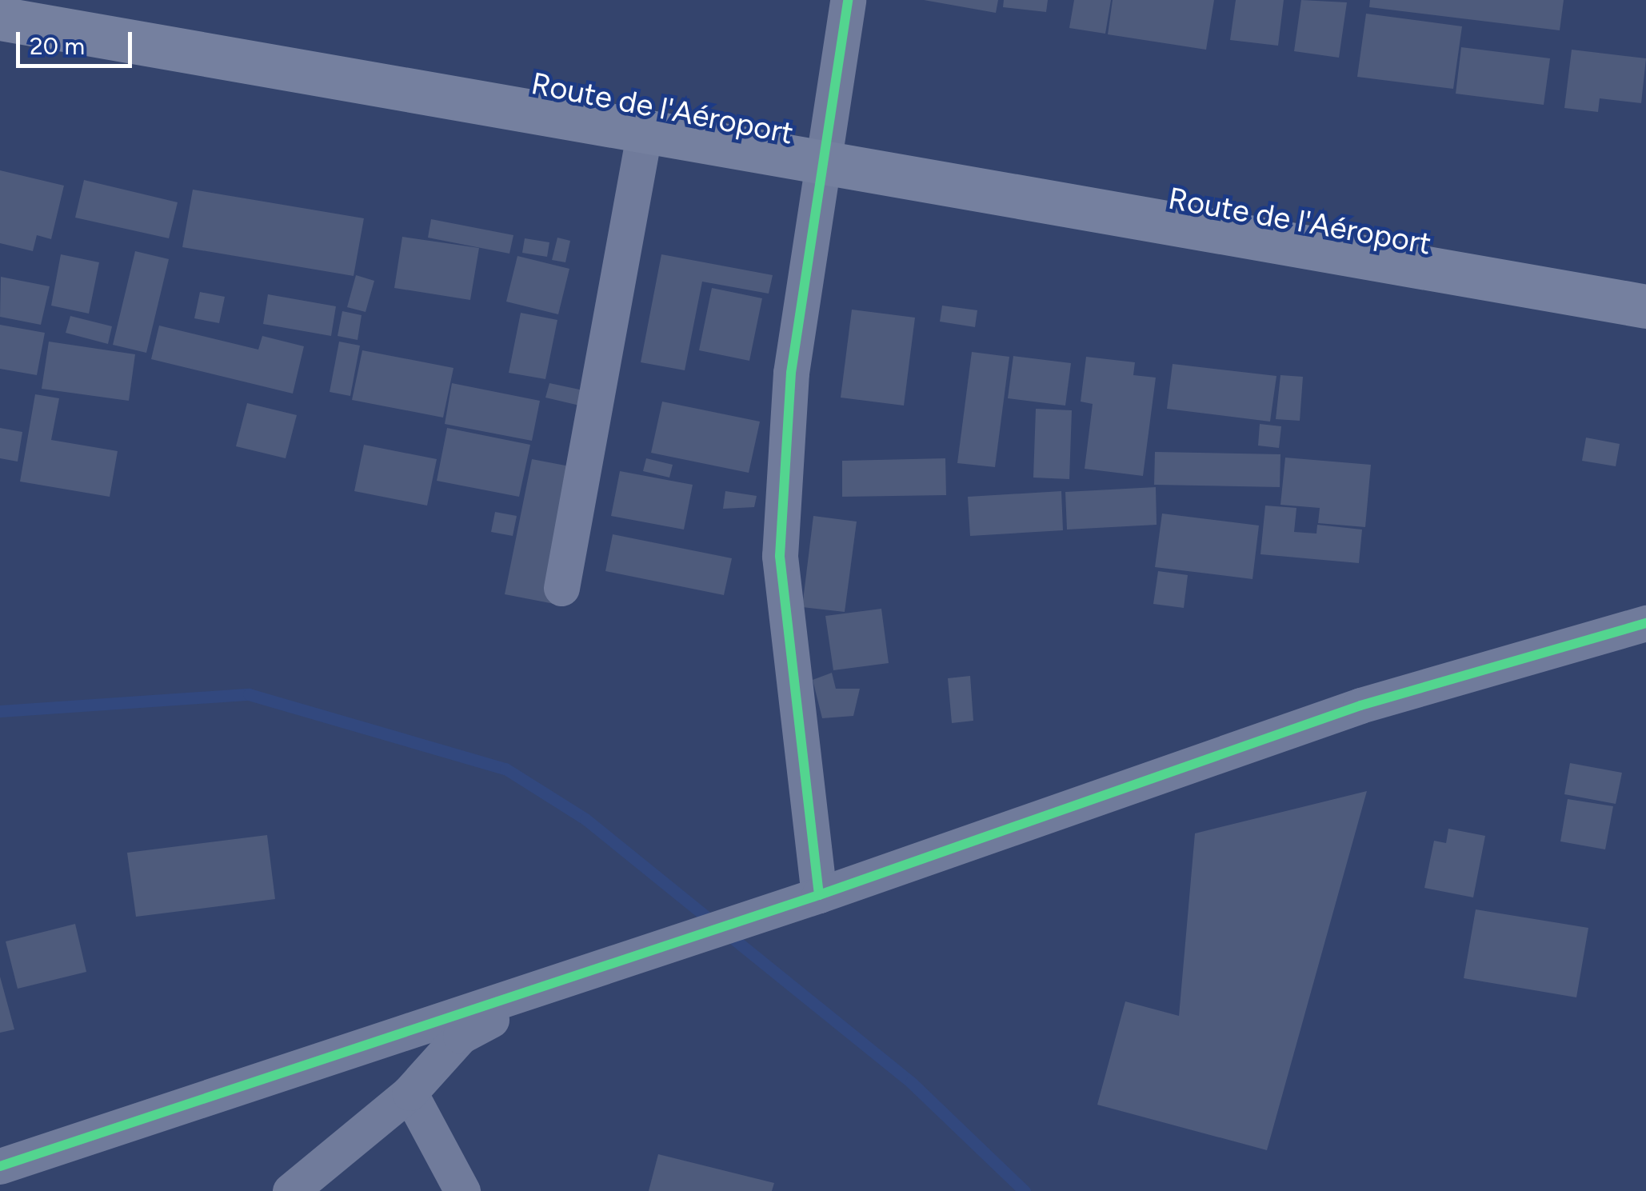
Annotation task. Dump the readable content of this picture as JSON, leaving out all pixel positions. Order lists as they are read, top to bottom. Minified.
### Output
{"streets":{"main road":["Route de l'Aéroport"]},"scale_bar":"20 m"}
